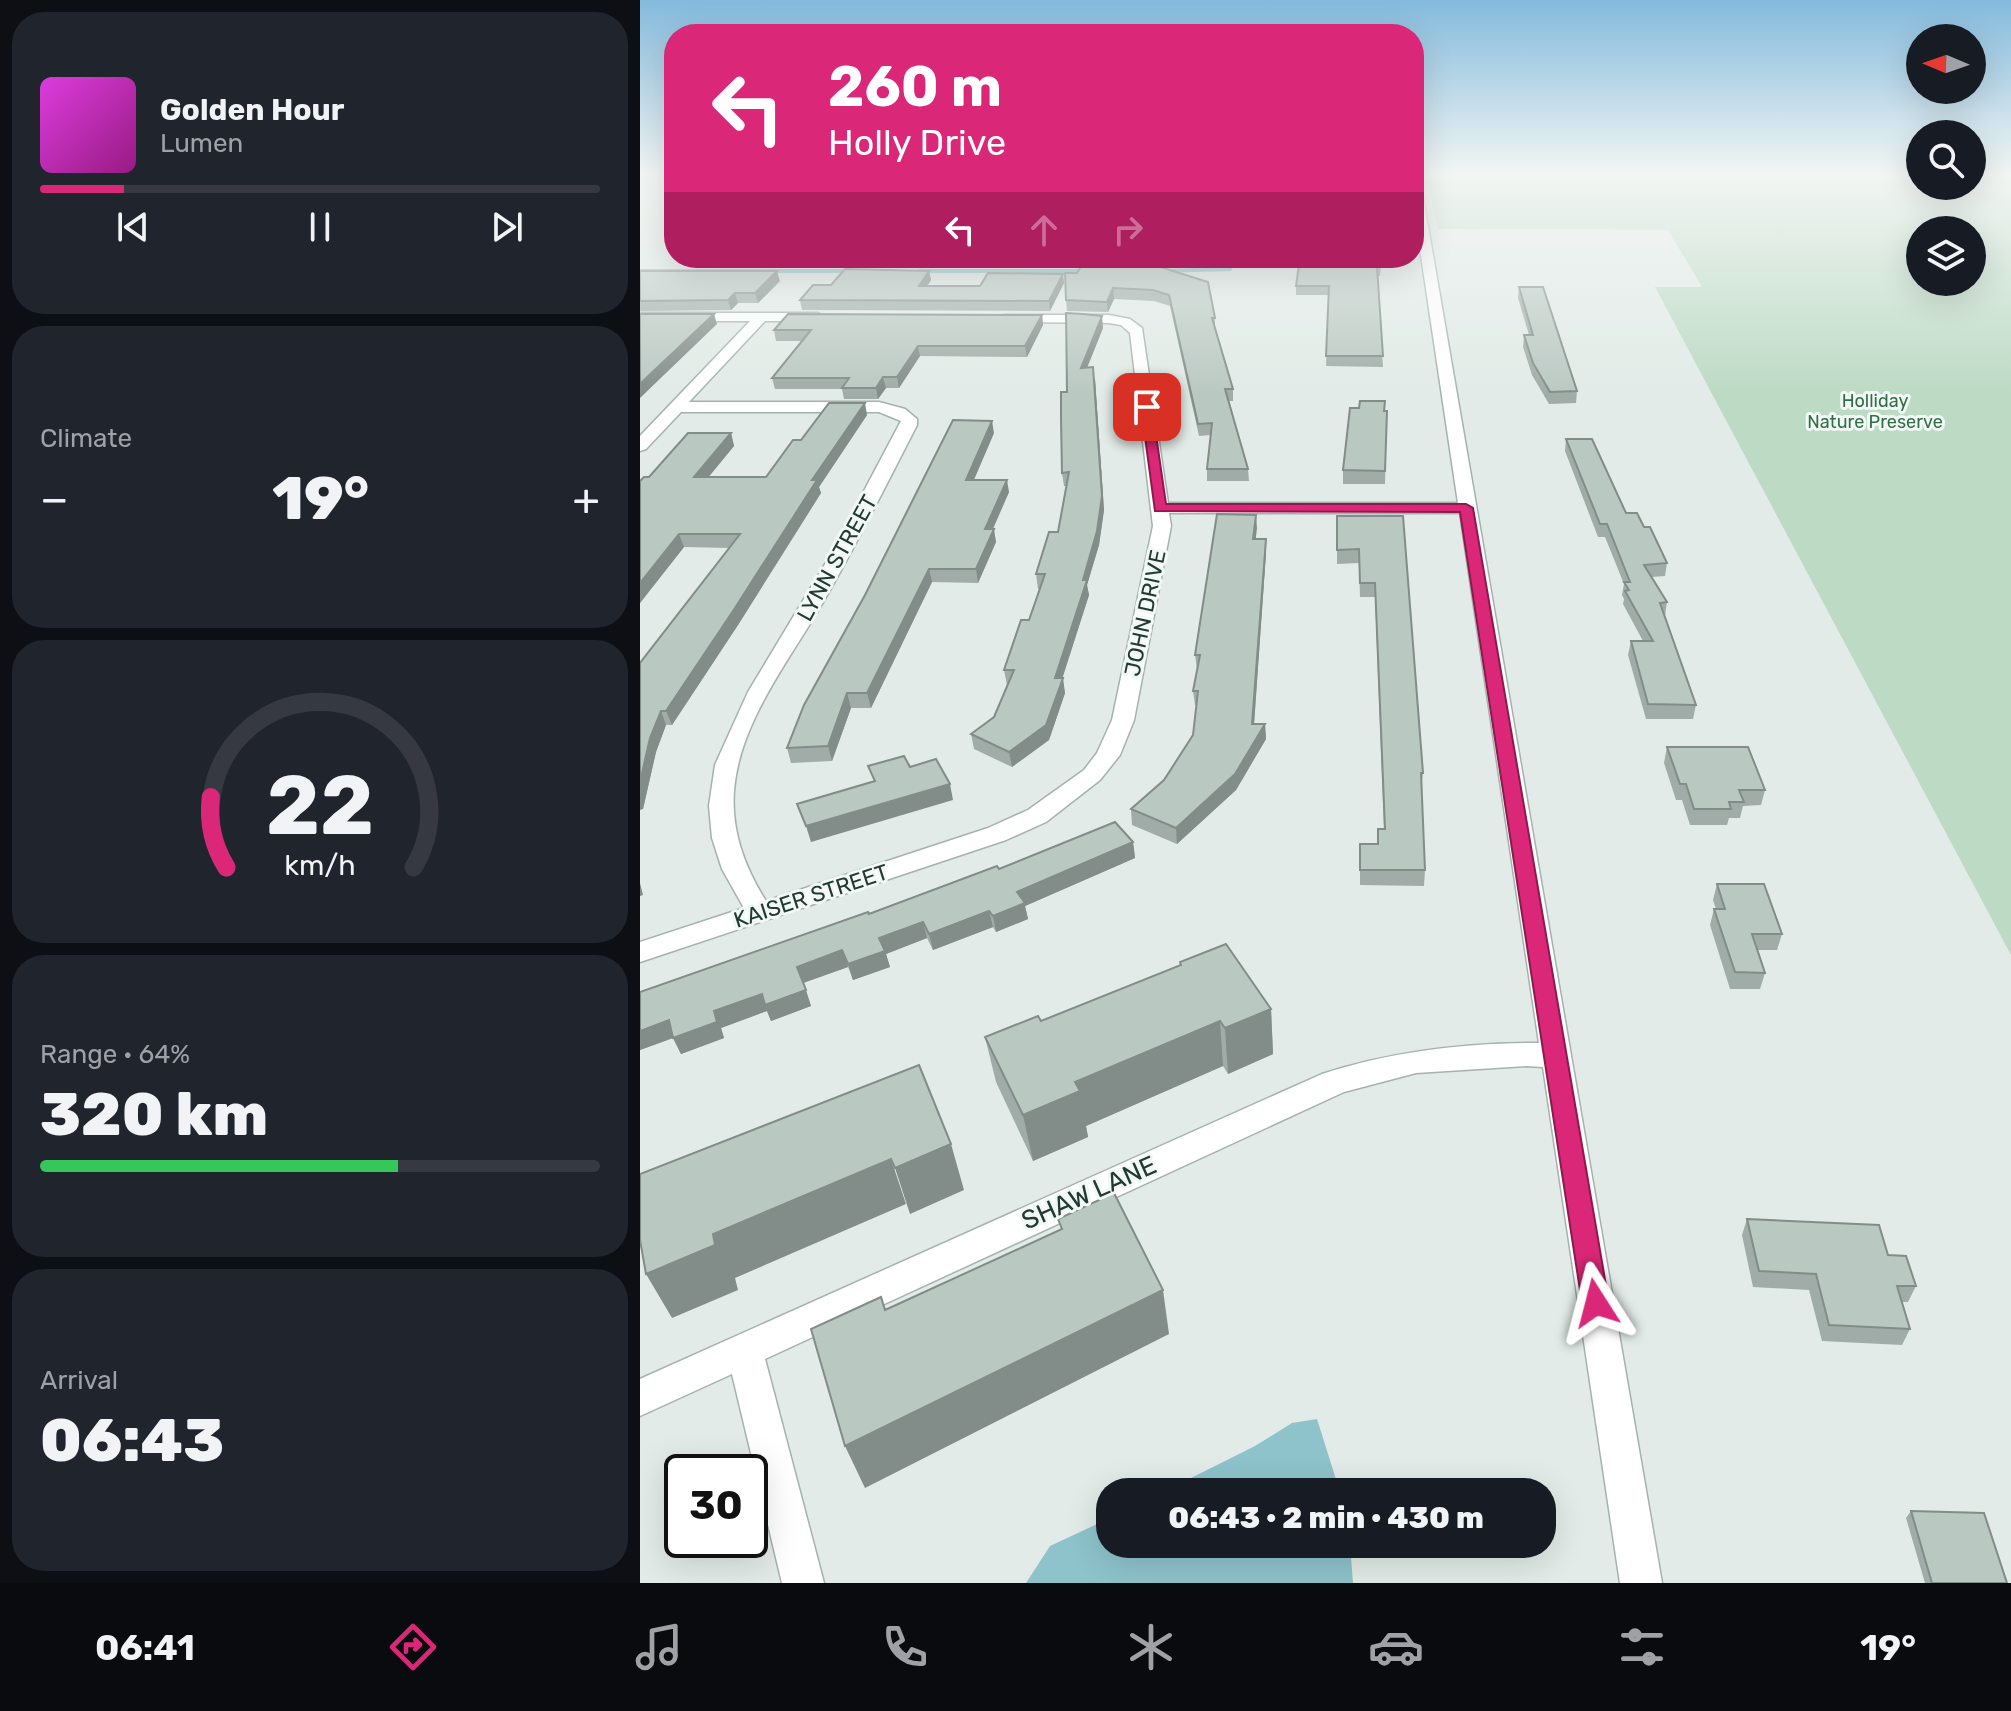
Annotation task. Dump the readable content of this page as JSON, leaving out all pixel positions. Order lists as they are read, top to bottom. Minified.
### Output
{"streets":{"street":["LYNN STREET","JOHN DRIVE","KAISER STREET","SHAW LANE"]},"crossings":[["LYNN STREET","KAISER STREET"],["JOHN DRIVE","KAISER STREET"]],"parks":["Holliday Nature Preserve"],"north":"left","page":{"turn":["260 m","Holly Drive"],"song":["Golden Hour","Lumen"],"tile":["Climate",["Range · 64%","320 km"],["Arrival","06:43"]],"heat":["−","19°","+"],"limit":"30","trip":"06:43 · 2 min · 430 m","tabs":["06:41","19°"],"gauge":["22","km/h"]}}
